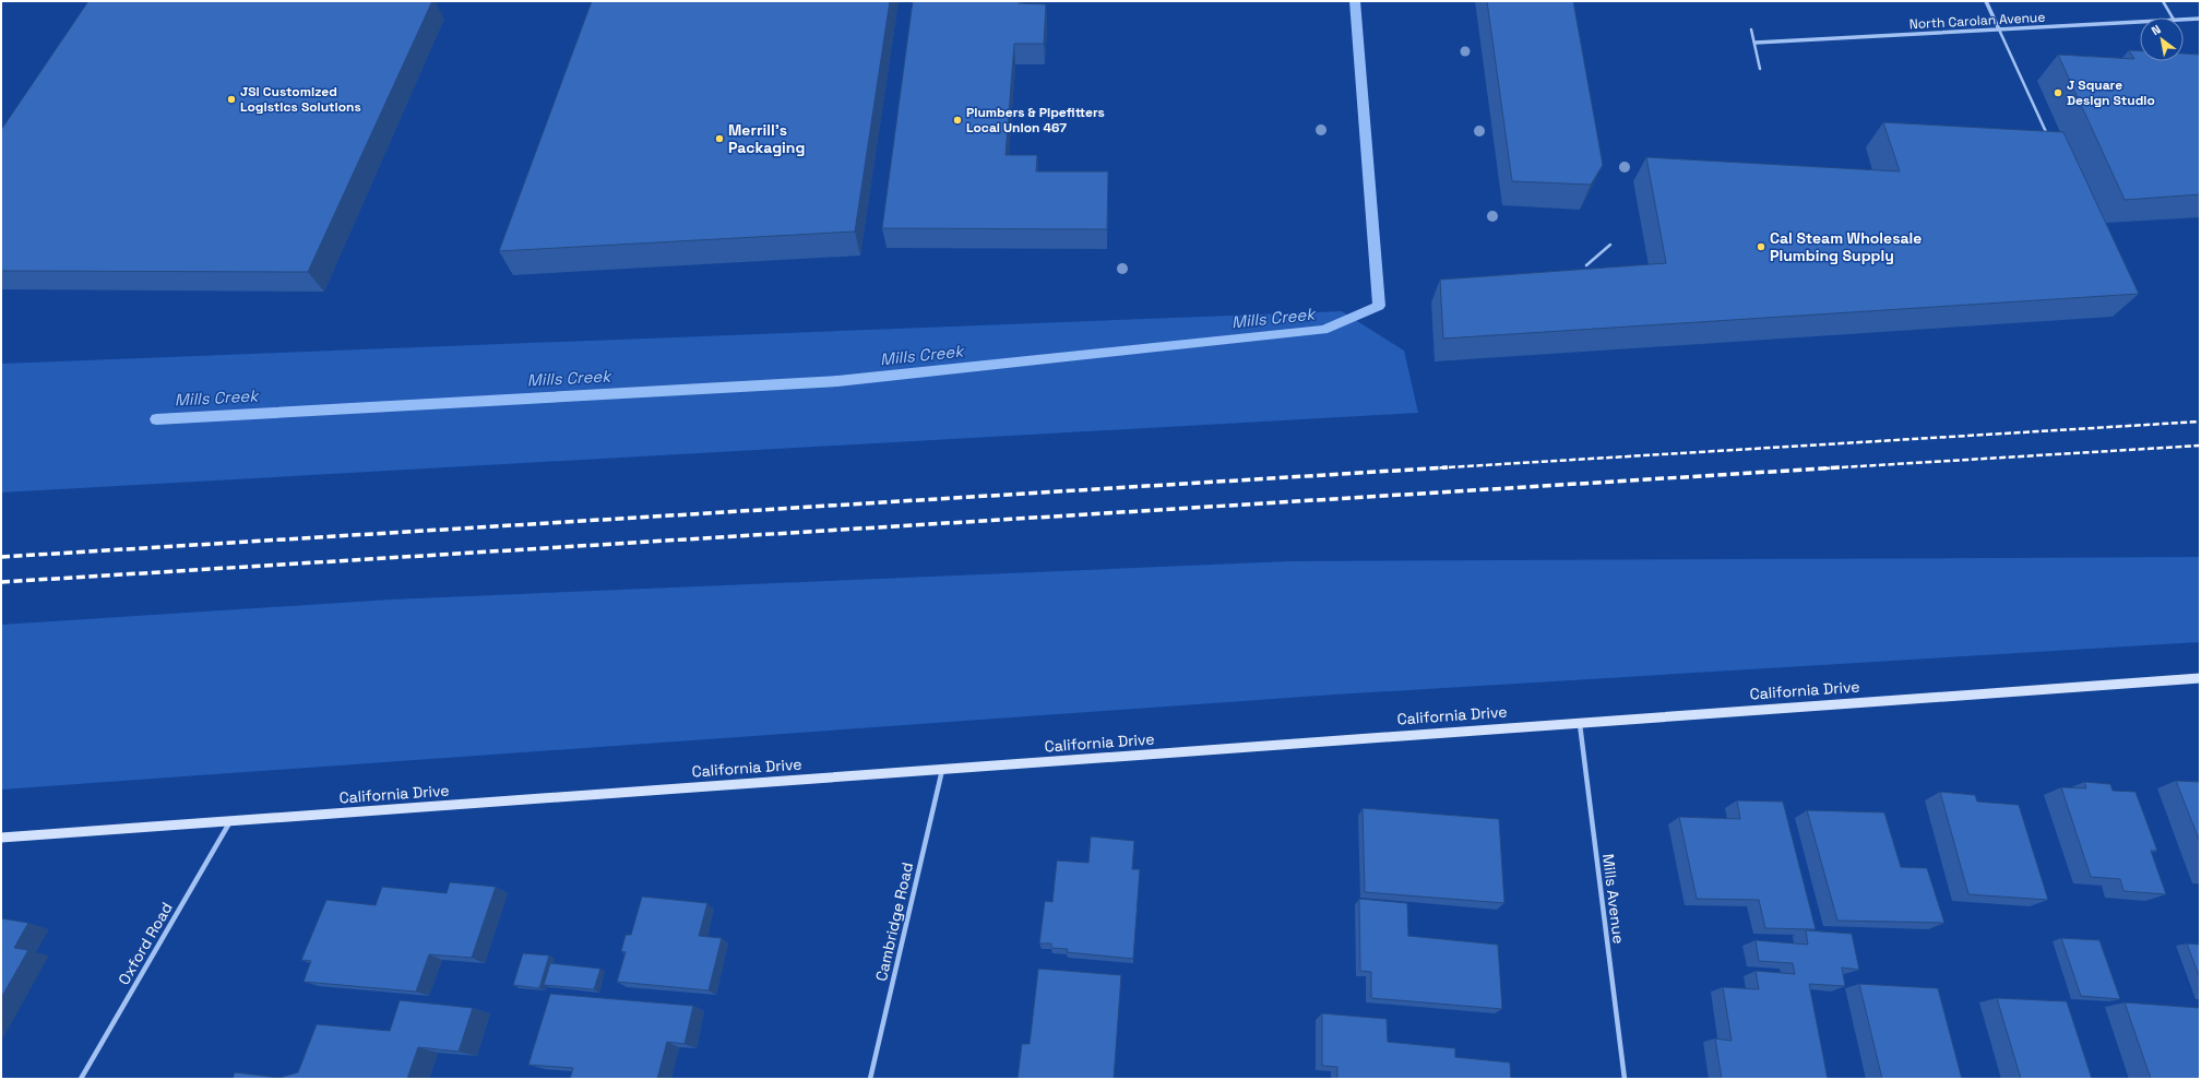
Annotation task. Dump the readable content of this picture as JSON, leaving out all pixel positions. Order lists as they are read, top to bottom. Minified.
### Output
{"streets":{"street":["North Carolan Avenue","California Drive","Mills Avenue","Cambridge Road","Oxford Road"]},"crossings":[["California Drive","Mills Avenue"],["California Drive","Cambridge Road"],["California Drive","Oxford Road"]],"water":["Mills Creek"],"places":["J Square Design Studio","JSI Customized Logistics Solutions","Plumbers & Pipefitters Local Union 467","Merrill’s Packaging","Cal Steam Wholesale Plumbing Supply"],"north":"top left"}
